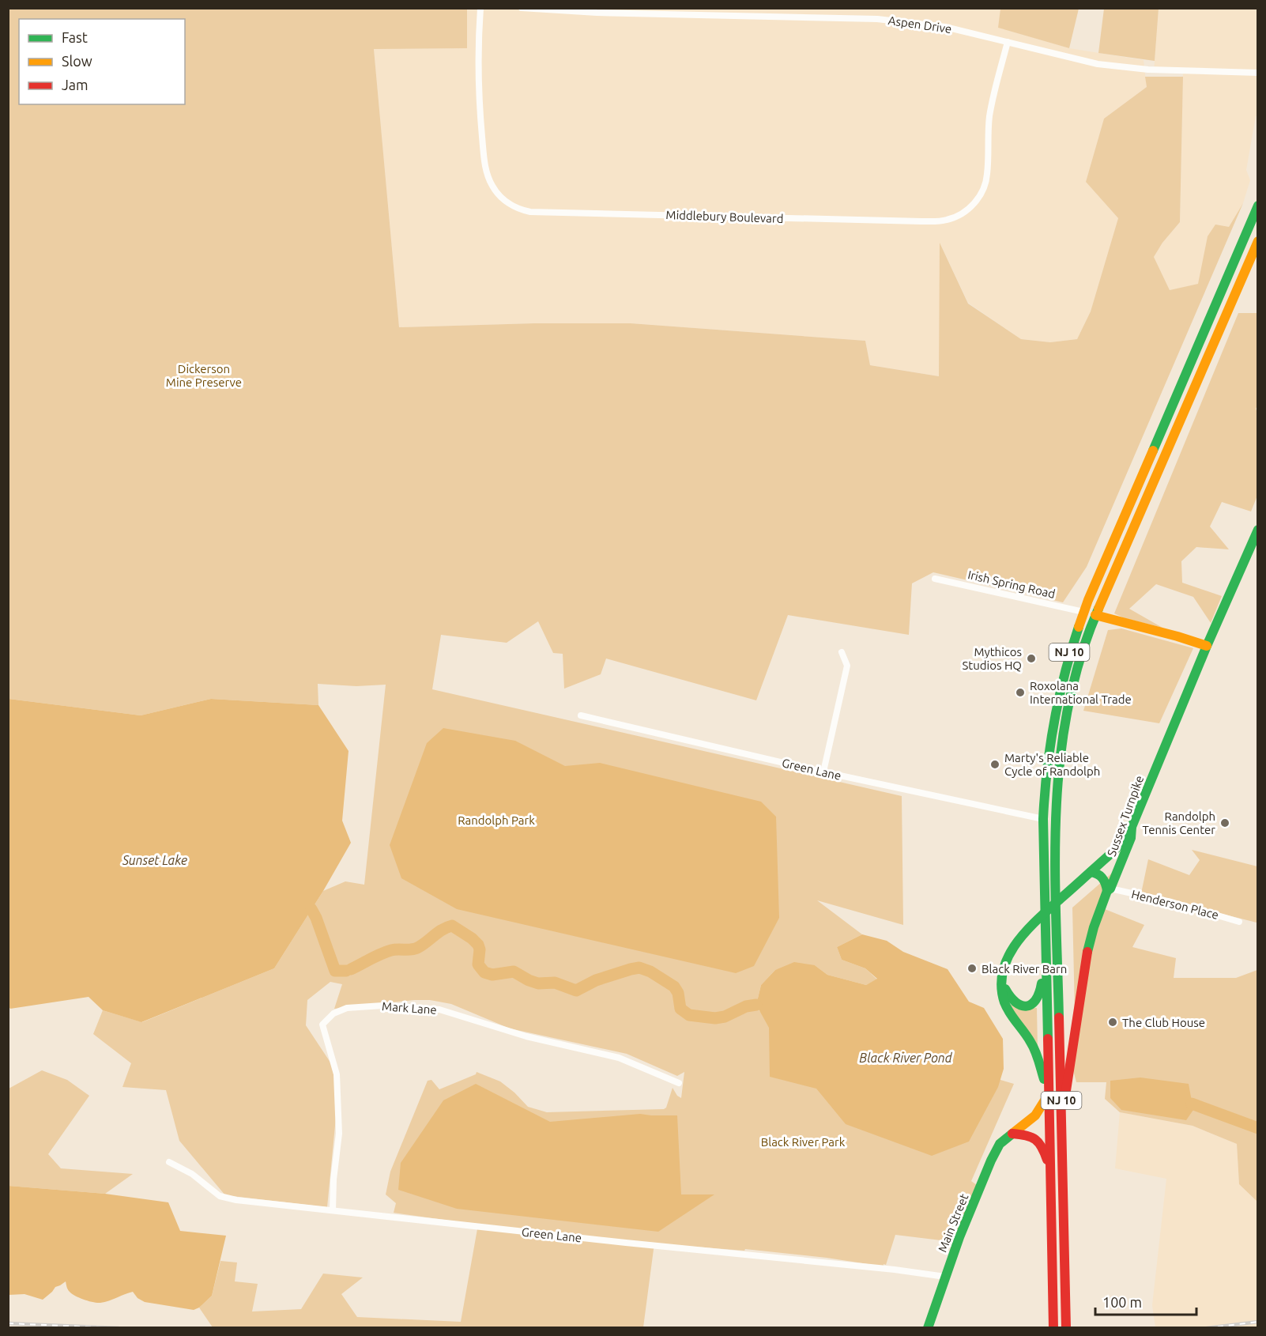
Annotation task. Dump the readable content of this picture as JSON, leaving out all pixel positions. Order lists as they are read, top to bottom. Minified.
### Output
{"streets":{"main road":["NJ 10","Sussex Turnpike","Main Street"],"street":["Aspen Drive","Middlebury Boulevard","Irish Spring Road","Green Lane","Henderson Place","Mark Lane"]},"crossings":[["Aspen Drive","Middlebury Boulevard"],["Irish Spring Road","NJ 10"],["NJ 10","Green Lane"],["NJ 10","Sussex Turnpike"],["NJ 10","Main Street"],["Green Lane","Mark Lane"],["Green Lane","Main Street"],["Sussex Turnpike","Henderson Place"]],"water":["Sunset Lake","Black River Pond"],"parks":["Dickerson Mine Preserve","Randolph Park","Black River Park"],"places":["Mythicos Studios HQ","Roxolana International Trade","Marty's Reliable Cycle of Randolph","Randolph Tennis Center","Black River Barn","The Club House"],"legend":["Fast","Slow","Jam"],"scale_bar":"100 m"}
